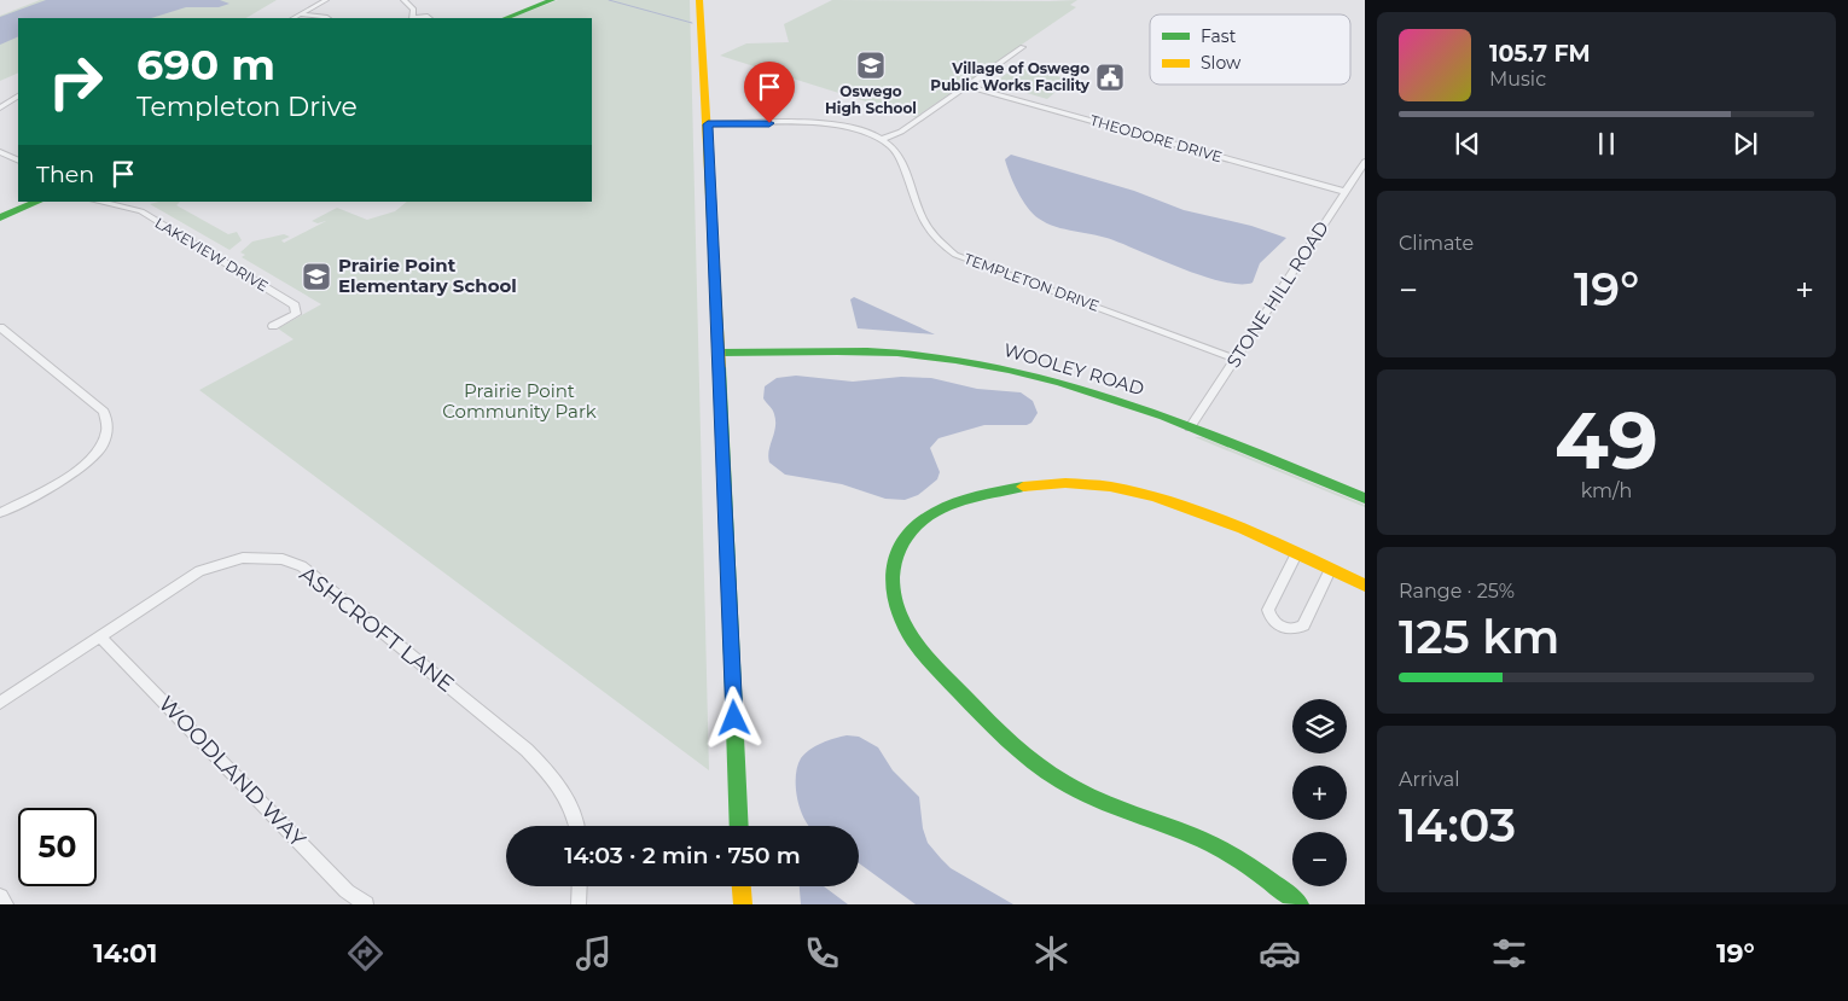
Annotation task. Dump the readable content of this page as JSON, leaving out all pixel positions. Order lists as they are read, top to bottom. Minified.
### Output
{"streets":{"street":["THEODORE DRIVE","LAKEVIEW DRIVE","TEMPLETON DRIVE","STONE HILL ROAD","WOOLEY ROAD","ASHCROFT LANE","WOODLAND WAY"]},"crossings":[["THEODORE DRIVE","STONE HILL ROAD"],["TEMPLETON DRIVE","STONE HILL ROAD"],["STONE HILL ROAD","WOOLEY ROAD"],["ASHCROFT LANE","WOODLAND WAY"]],"parks":["Prairie Point Community Park"],"places":{"school or university":["Oswego High School","Prairie Point Elementary School"],"public building":["Village of Oswego Public Works Facility"]},"legend":["Fast","Slow"],"page":{"turn":["690 m","Templeton Drive"],"song":["105.7 FM","Music"],"then":"Then","tile":["Climate",["49","km/h"],["Range · 25%","125 km"],["Arrival","14:03"]],"heat":["−","19°","+"],"map_buttons":["+","−"],"limit":"50","trip":"14:03 · 2 min · 750 m","tabs":["14:01","19°"]}}
